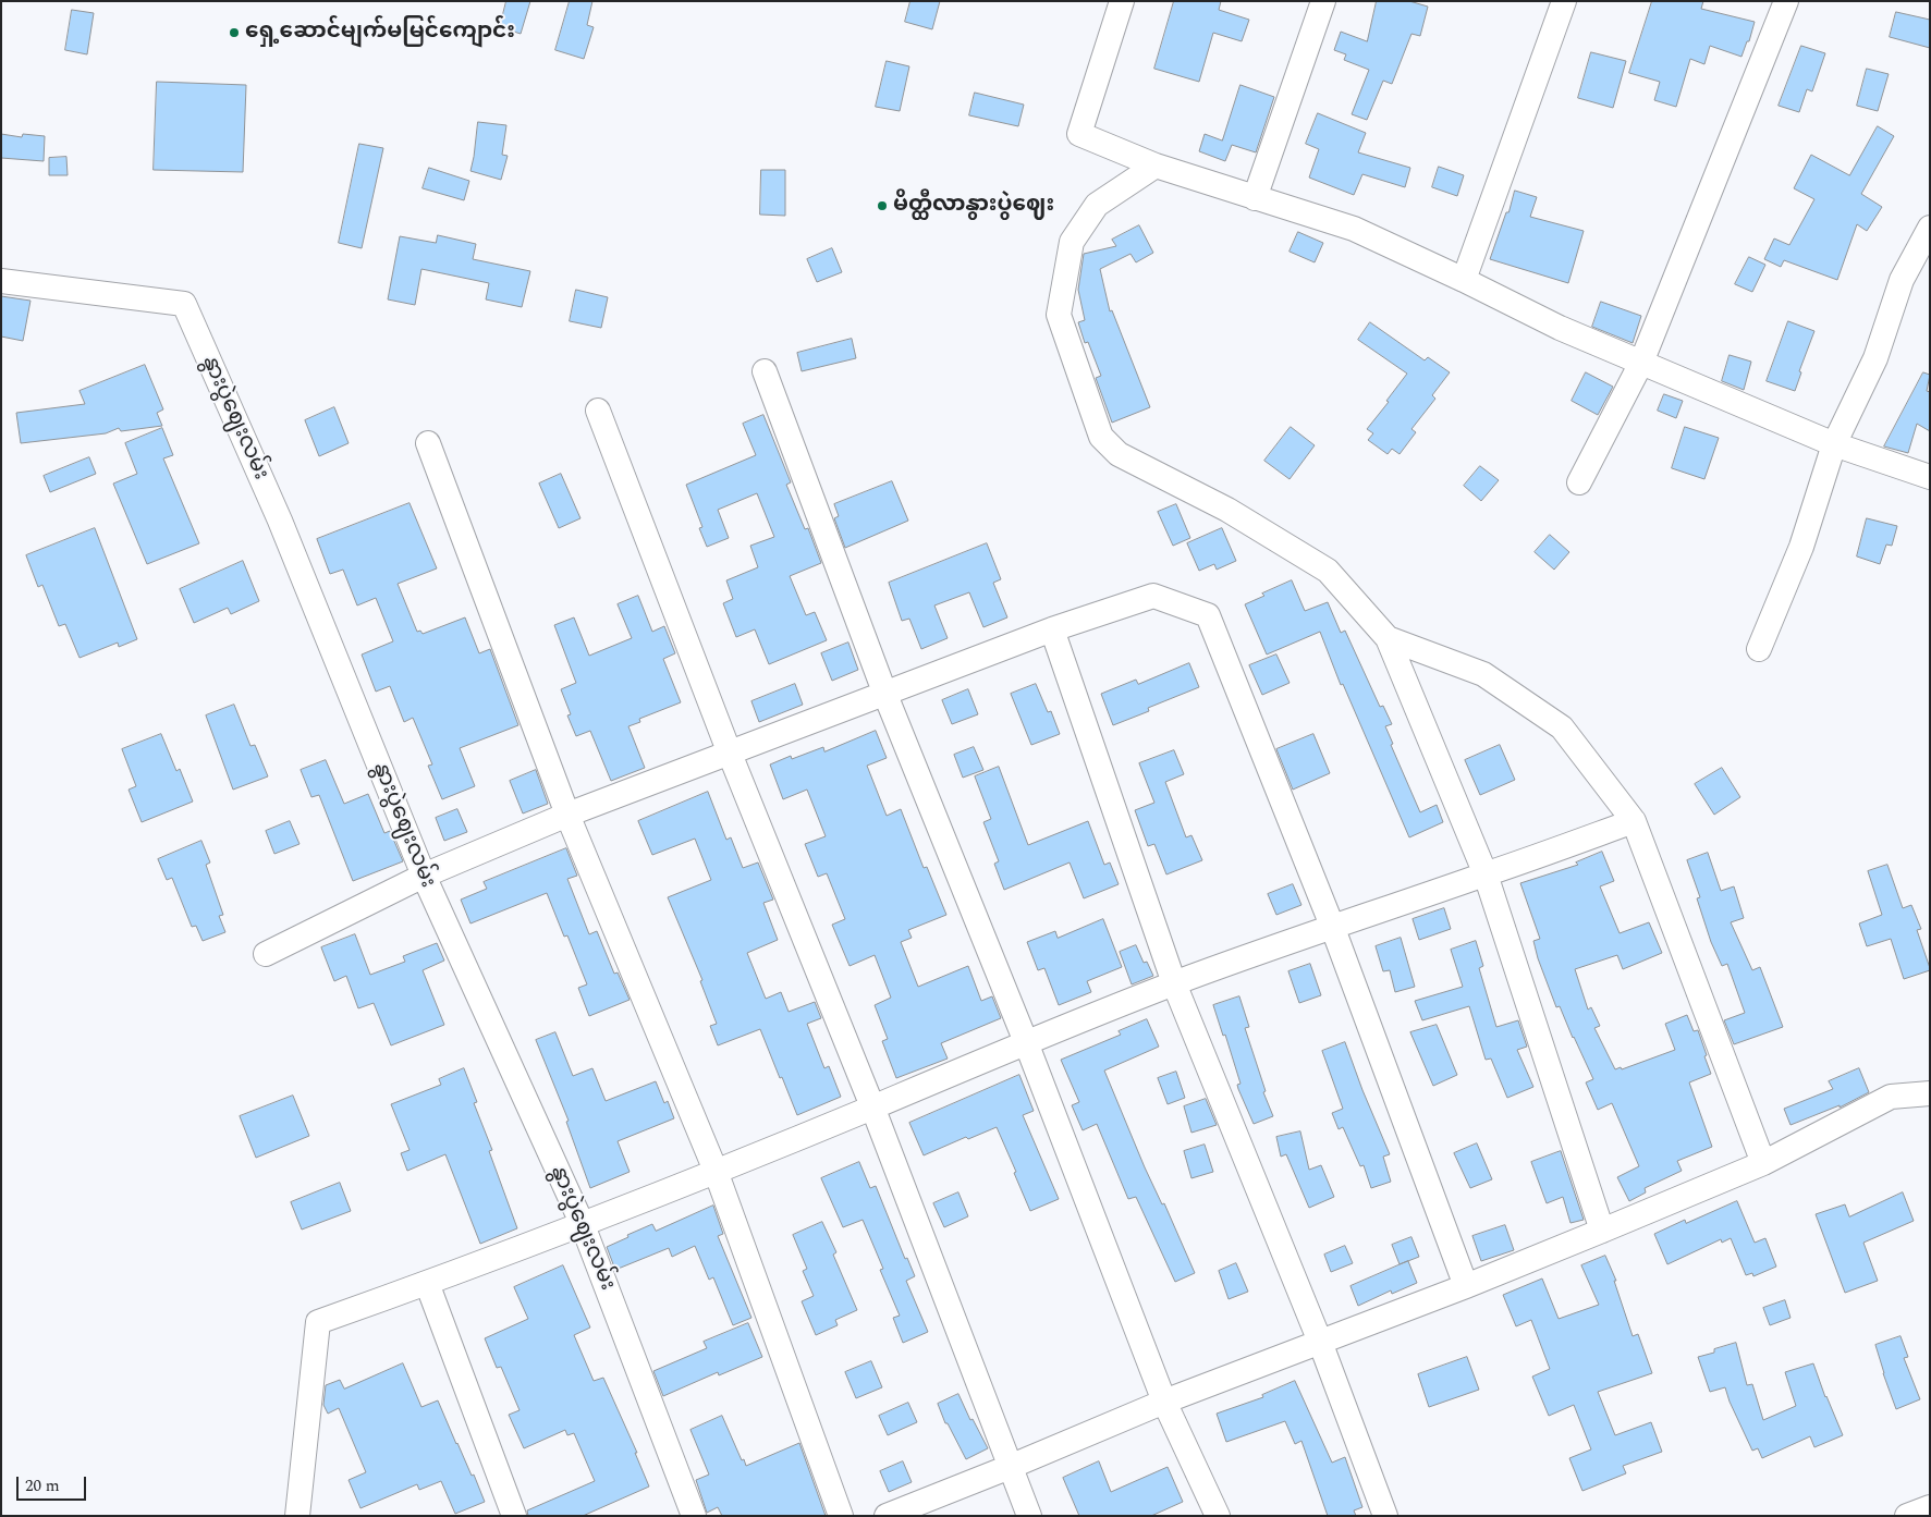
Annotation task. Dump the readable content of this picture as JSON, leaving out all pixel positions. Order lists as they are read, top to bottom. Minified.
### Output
{"streets":{"street":["နွားပွဲဈေးလမ်း"]},"places":["ရှေ့ဆောင်မျက်မမြင်ကျောင်း","မိတ္ထီလာနွားပွဲဈေး"],"scale_bar":"20 m"}
